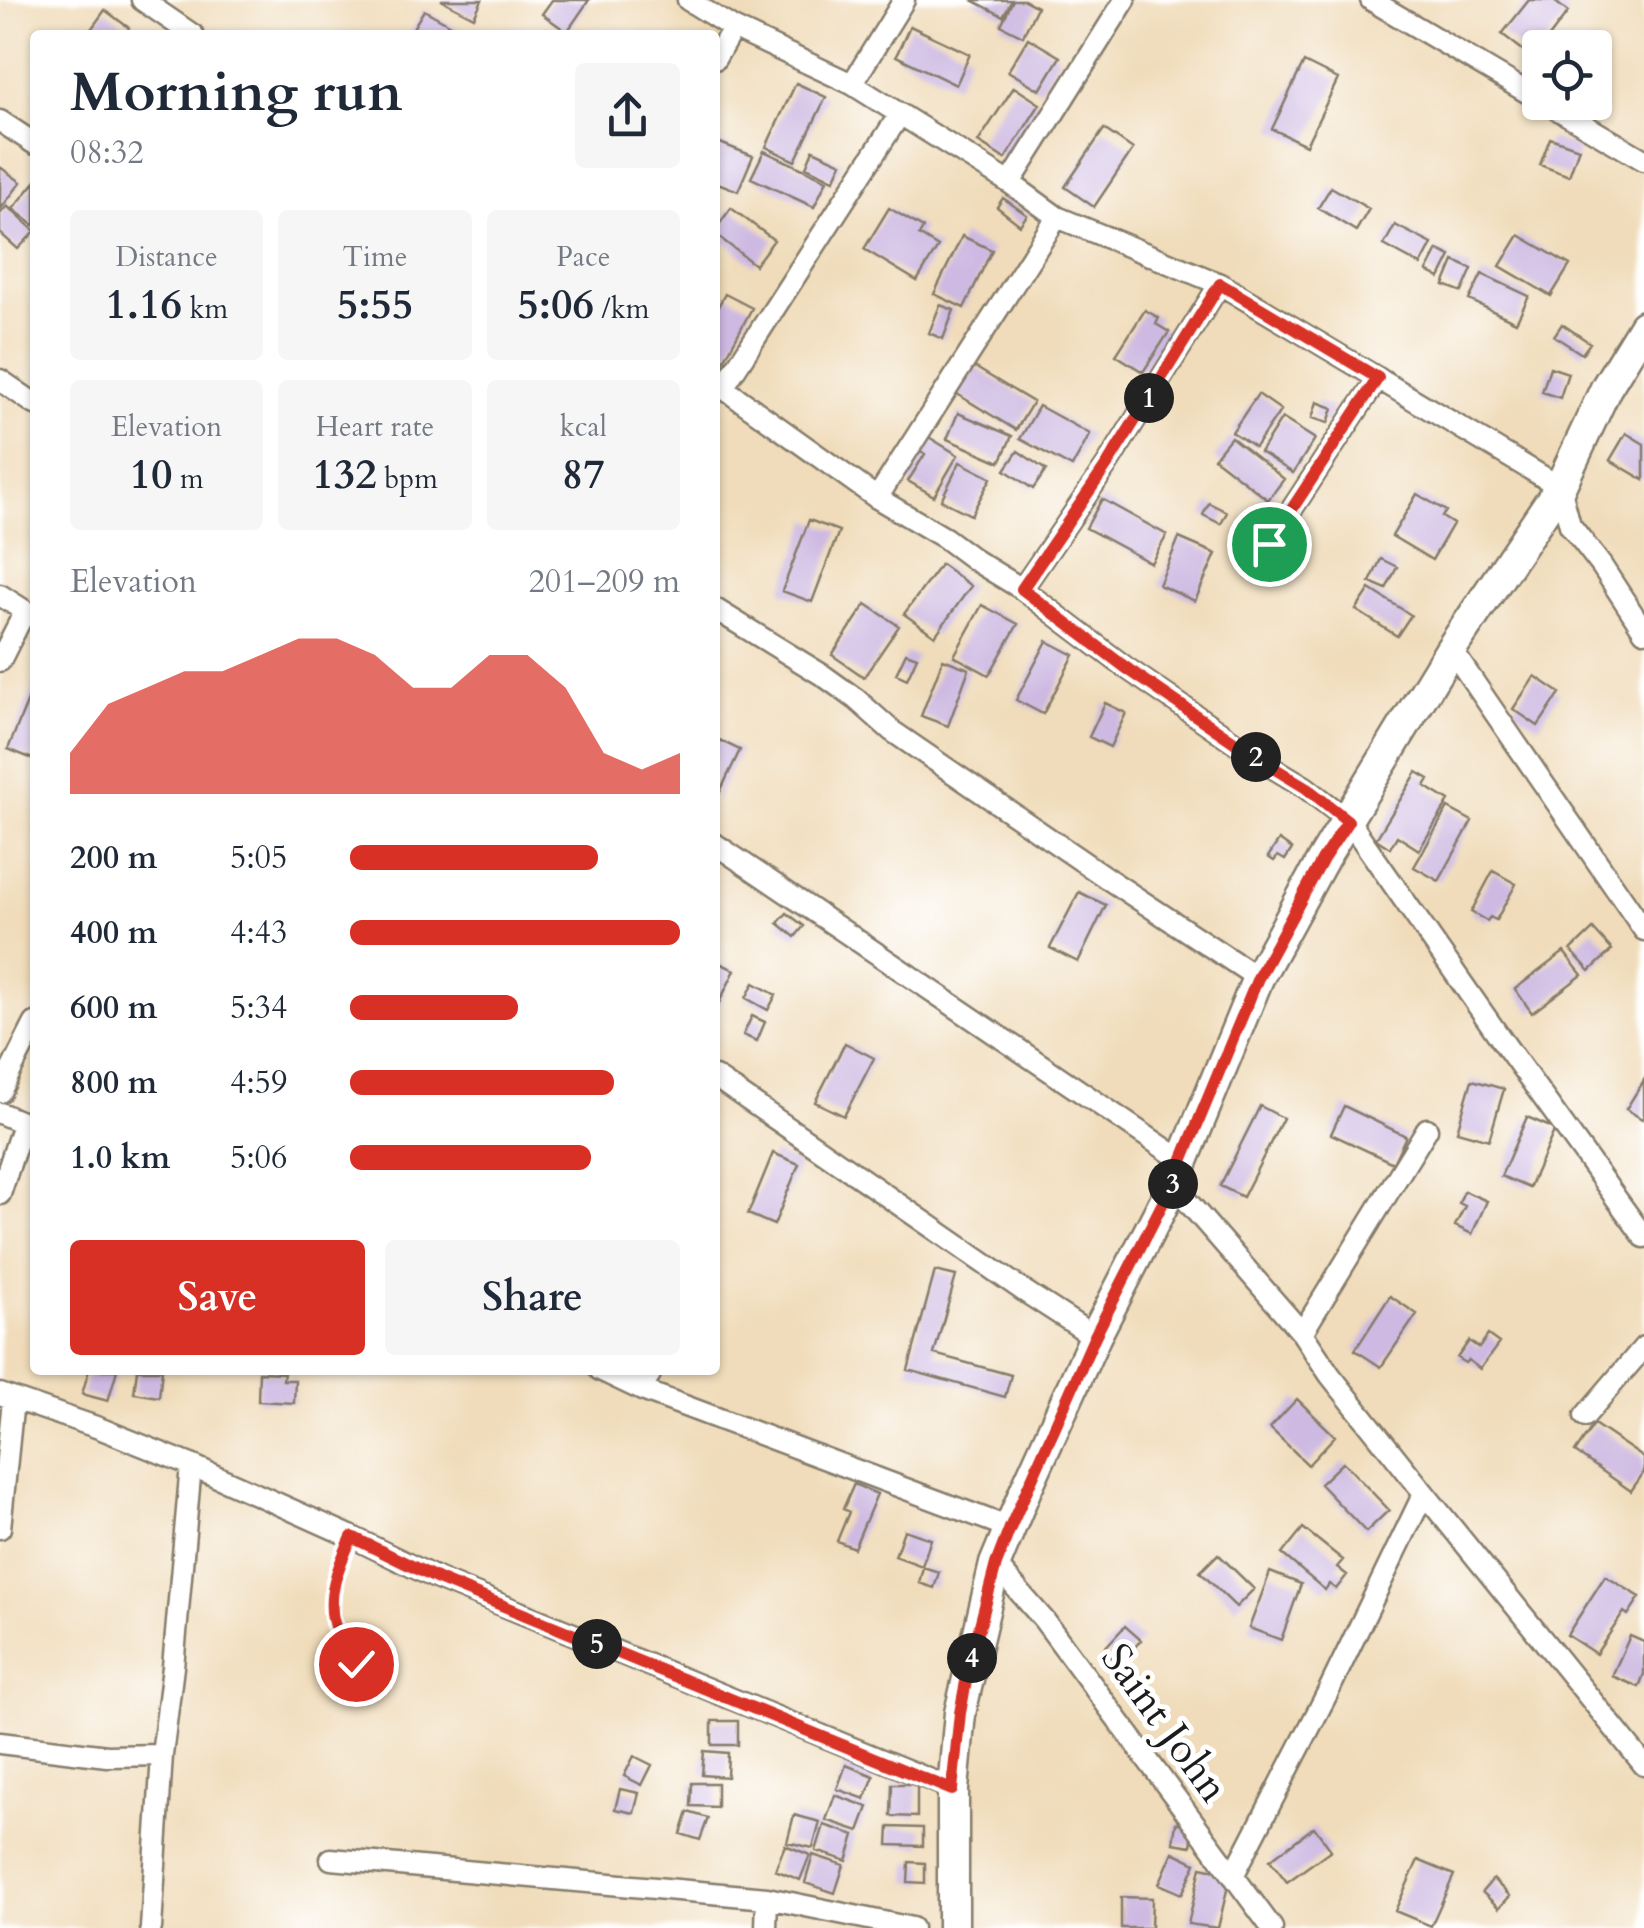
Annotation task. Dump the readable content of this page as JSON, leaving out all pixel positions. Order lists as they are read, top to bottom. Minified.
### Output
{"streets":{"street":["Saint John"]},"page":{"heading":["Morning run","08:32"],"stats":[["Distance","1.16 km"],["Time","5:55"],["Pace","5:06 /km"],["Elevation","10 m"],["Heart rate","132 bpm"],["kcal","87"]],"pins":["1","2","3","5","4"],"chart":["Elevation","201–209 m"],"list":[{"name":"200 m","note":"5:05"},{"name":"400 m","note":"4:43"},{"name":"600 m","note":"5:34"},{"name":"800 m","note":"4:59"},{"name":"1.0 km","note":"5:06"}],"buttons":["Save","Share"]}}
